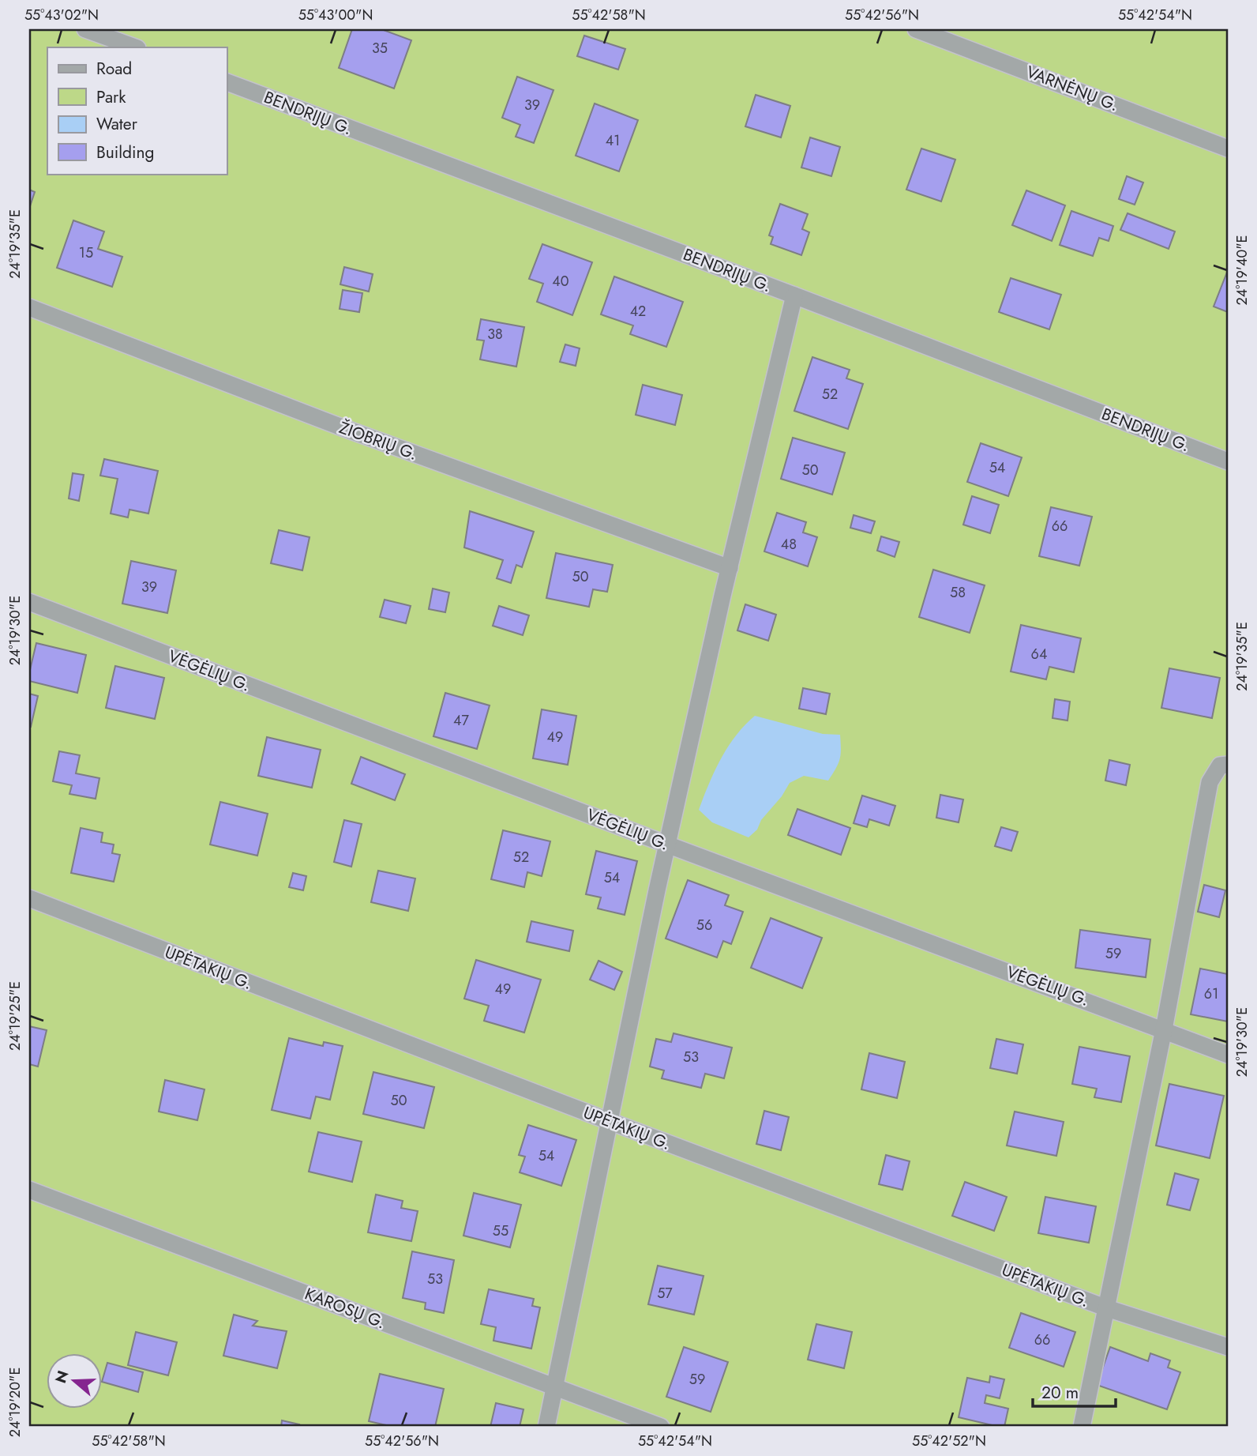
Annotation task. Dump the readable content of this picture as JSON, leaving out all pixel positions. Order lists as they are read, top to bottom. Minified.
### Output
{"streets":{"street":["VARNĖNŲ G.","BENDRIJŲ G.","ŽIOBRIŲ G.","VĖGĖLIŲ G.","UPĖTAKIŲ G.","KAROSŲ G."]},"house_numbers":["35","39","41","15","40","42","38","52","54","50","66","48","50","39","58","64","47","49","52","54","56","59","49","61","53","50","54","55","53","57","66","59"],"legend":["Road","Park","Water","Building"],"scale_bar":"20 m","north":"left","coordinates":["55°43'02\"N","55°43'00\"N","55°42'58\"N","55°42'56\"N","55°42'54\"N","24°19'35\"E","24°19'40\"E","24°19'30\"E","24°19'25\"E","24°19'20\"E","55°42'52\"N"]}
